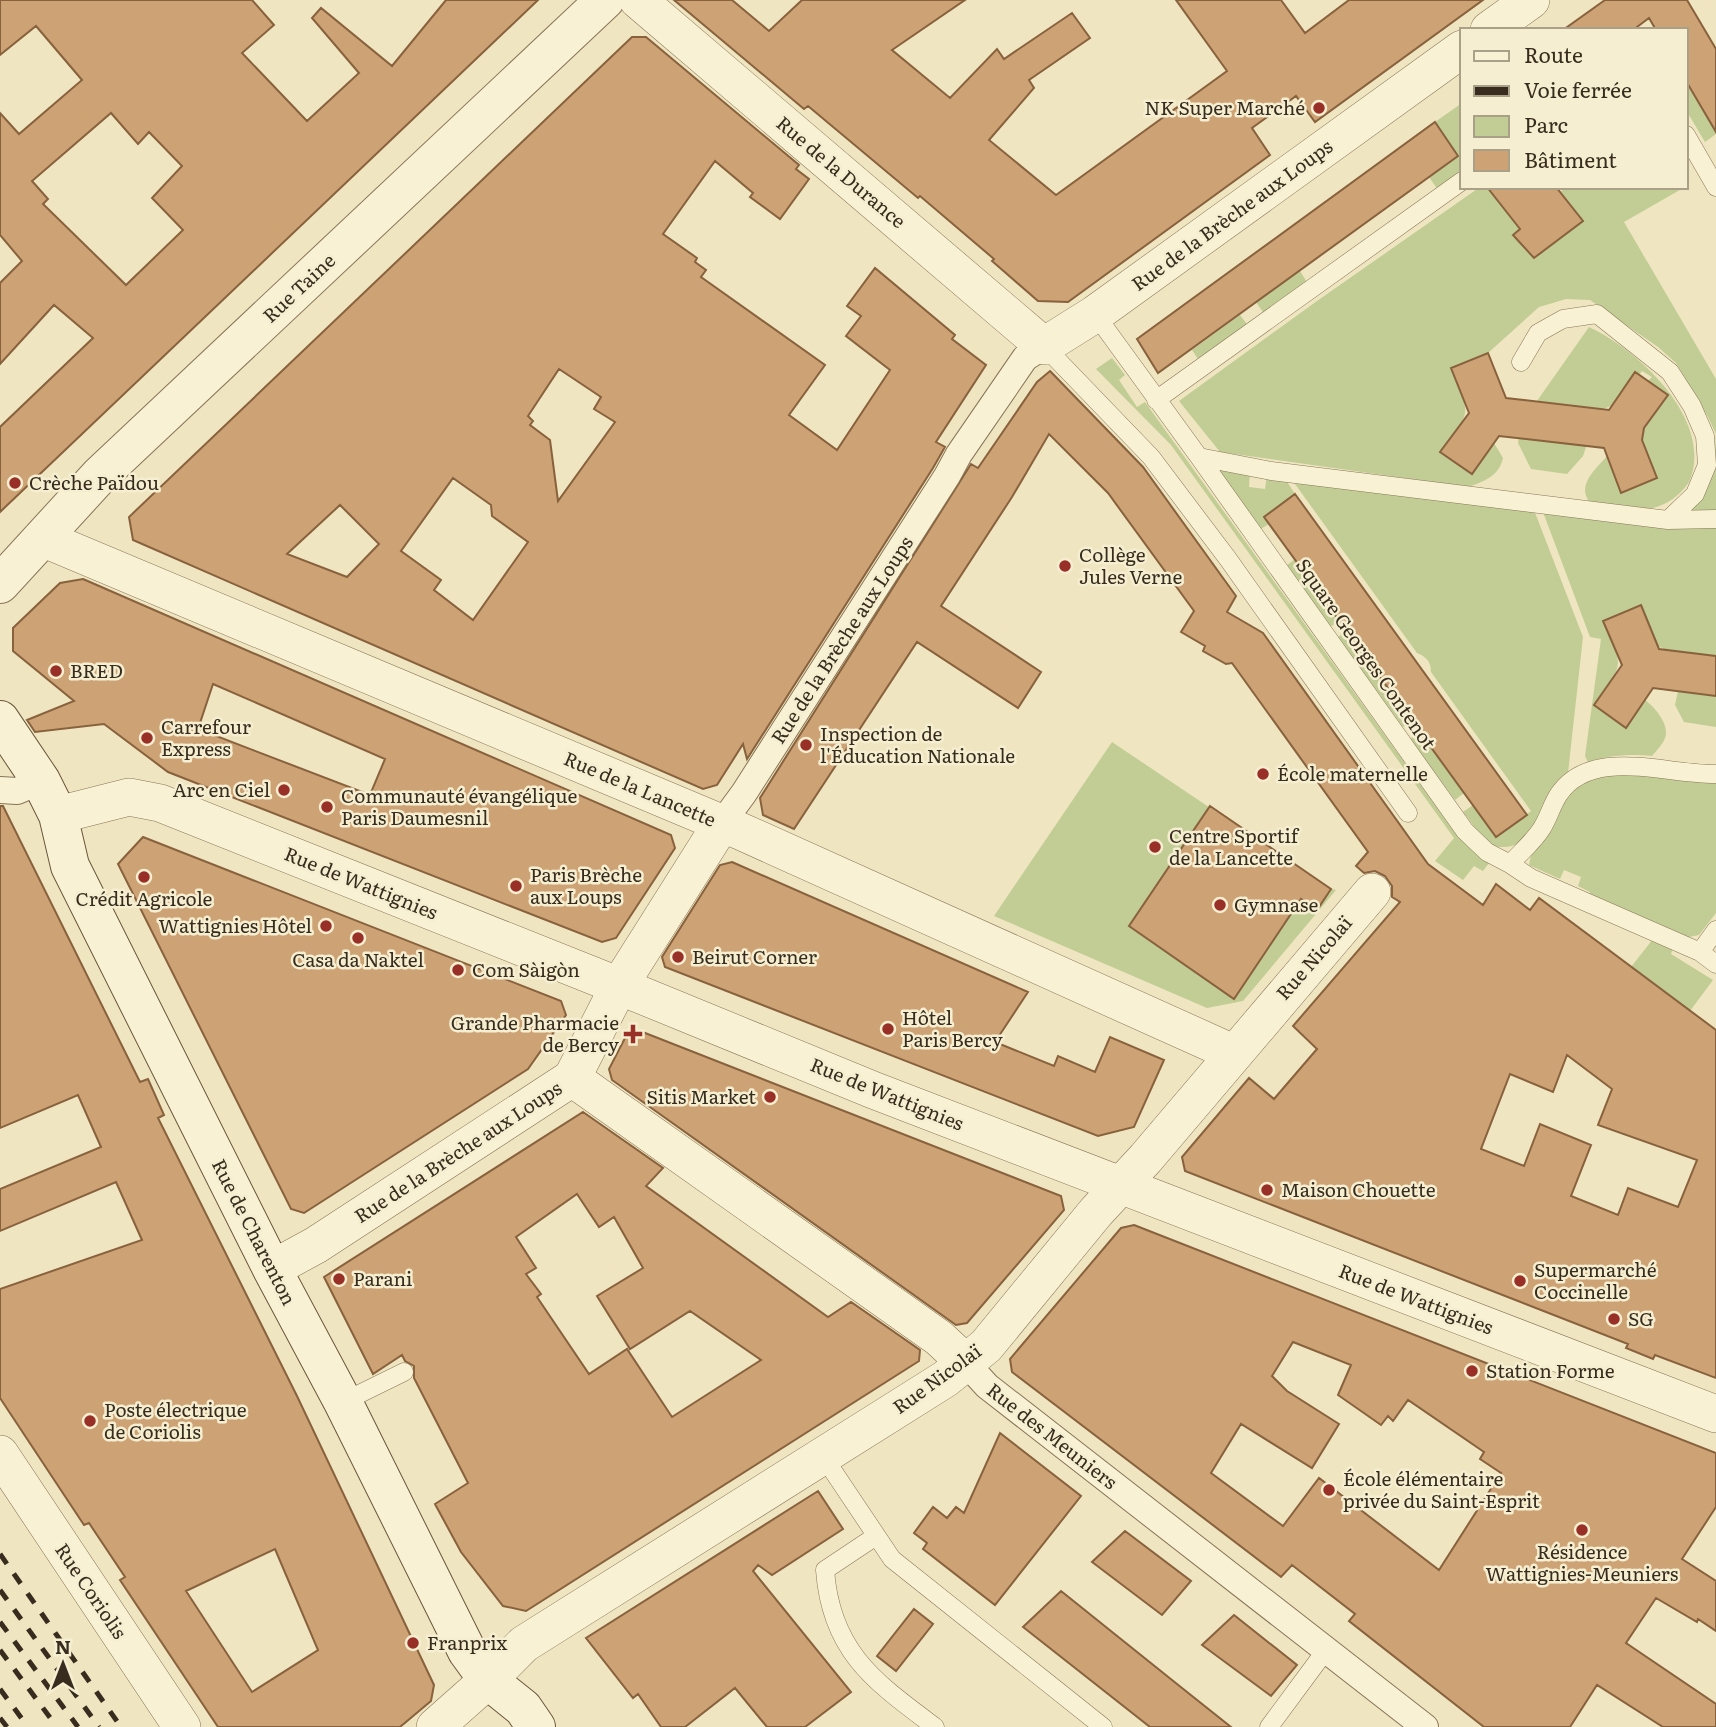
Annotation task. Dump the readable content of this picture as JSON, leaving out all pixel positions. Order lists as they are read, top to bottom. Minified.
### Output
{"streets":{"main road":["Rue Taine","Rue de Charenton"],"street":["Rue de la Durance","Rue de la Brèche aux Loups","Rue de la Lancette","Rue de Wattignies","Rue Nicolaï","Rue des Meuniers","Rue Coriolis"],"lane":["Square Georges Contenot"]},"crossings":[["Rue de la Durance","Rue de la Brèche aux Loups"],["Rue de la Brèche aux Loups","Square Georges Contenot"],["Rue de la Brèche aux Loups","Rue de la Lancette"],["Rue de la Brèche aux Loups","Rue de Wattignies"],["Rue de la Brèche aux Loups","Rue de Charenton"],["Rue de la Brèche aux Loups","Rue des Meuniers"],["Rue Taine","Rue de la Lancette"],["Rue de la Lancette","Rue Nicolaï"],["Rue de Wattignies","Rue Nicolaï"],["Rue de Wattignies","Rue de Charenton"],["Rue Nicolaï","Rue de Charenton"],["Rue Nicolaï","Rue des Meuniers"]],"places":{"other":["NK Super Marché","Crèche Païdou","Collège Jules Verne","BRED","Carrefour Express","Inspection de l'Éducation Nationale","École maternelle","Arc en Ciel","Communauté évangélique Paris Daumesnil","Centre Sportif de la Lancette","Crédit Agricole","Paris Brèche aux Loups","Gymnase","Wattignies Hôtel","Casa da Naktel","Beirut Corner","Com Sàigòn","Hôtel Paris Bercy","Sitis Market","Maison Chouette","Parani","Supermarché Coccinelle","SG","Station Forme","Poste électrique de Coriolis","École élémentaire privée du Saint-Esprit","Résidence Wattignies-Meuniers","Franprix"],"health":["Grande Pharmacie de Bercy"]},"legend":["Route","Voie ferrée","Parc","Bâtiment"],"north":"top"}
